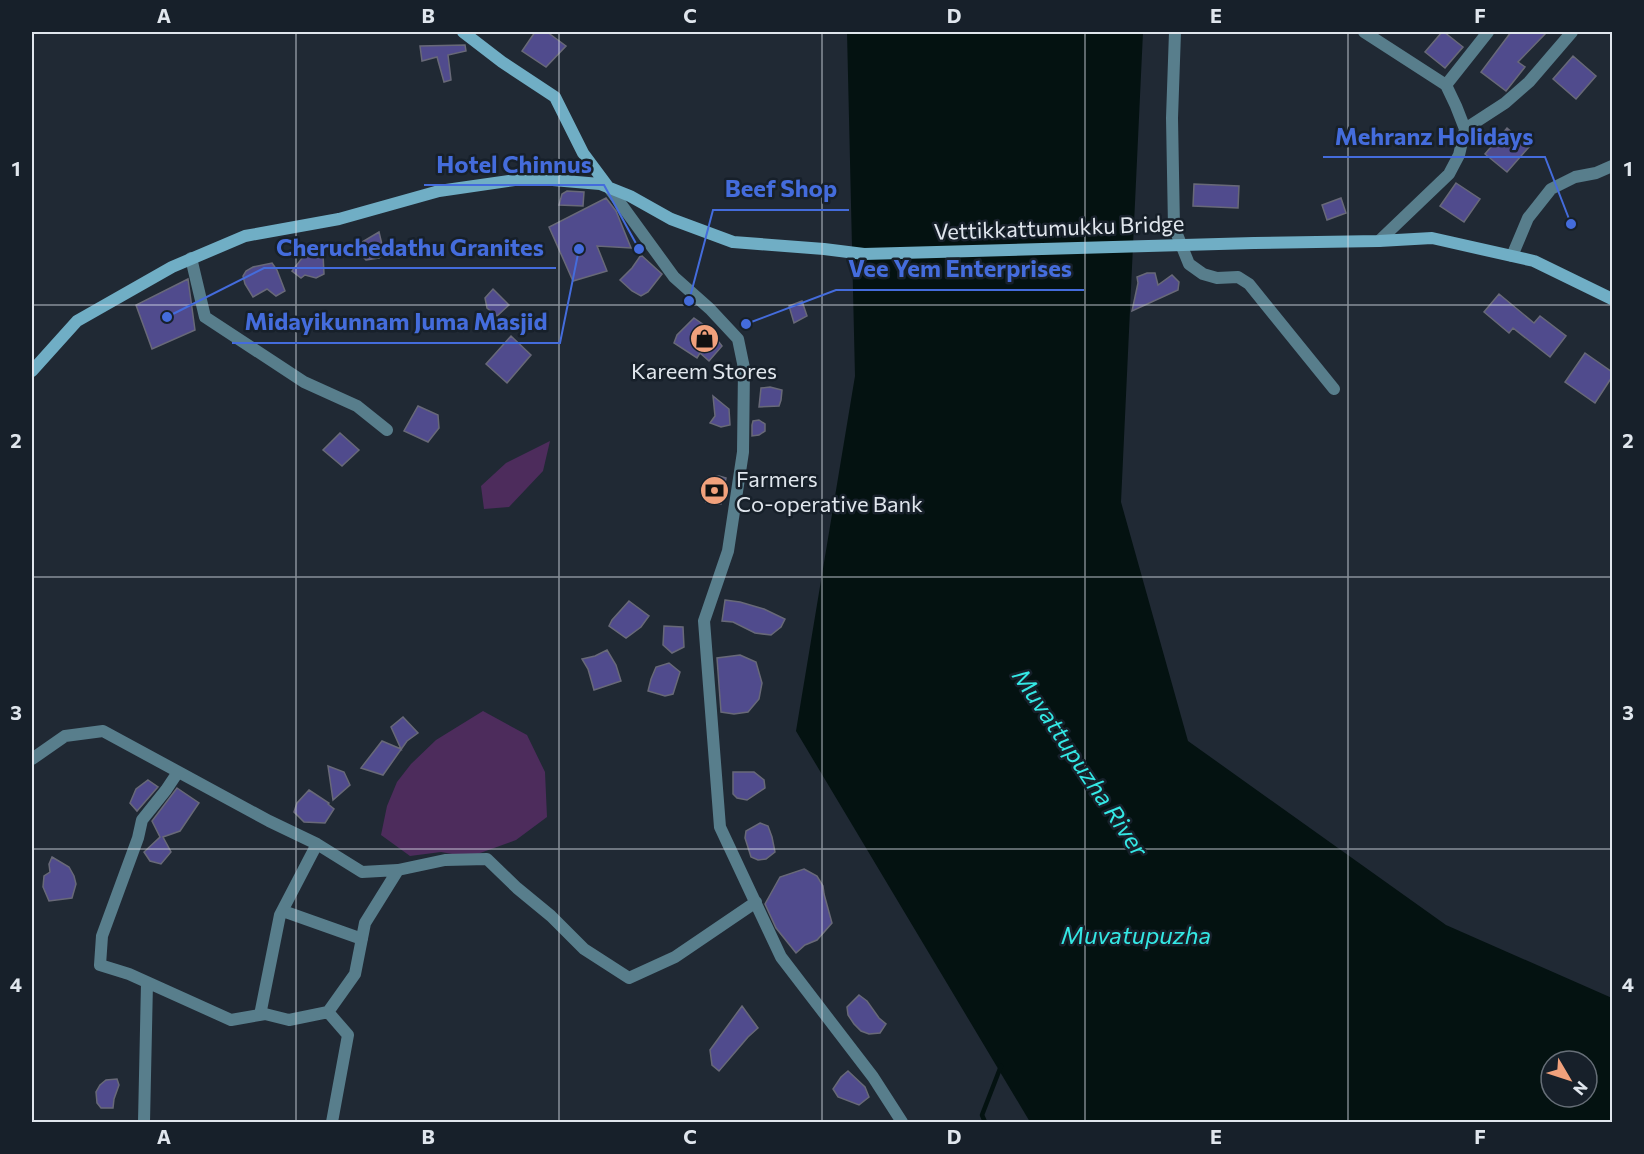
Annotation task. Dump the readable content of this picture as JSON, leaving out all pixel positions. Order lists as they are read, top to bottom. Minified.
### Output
{"streets":{"main road":["Vettikkattumukku Bridge"]},"water":["Muvattupuzha River","Muvatupuzha"],"places":{"other":["Mehranz Holidays","Midayikunnam Juma Masjid","Hotel Chinnus","Beef Shop","Cheruchedathu Granites","Vee Yem Enterprises"],"shop":["Kareem Stores"],"bank":["Farmers Co-operative Bank"]},"north":"bottom right","grid":{"columns":["A","B","C","D","E","F"],"rows":["1","2","3","4"]}}
